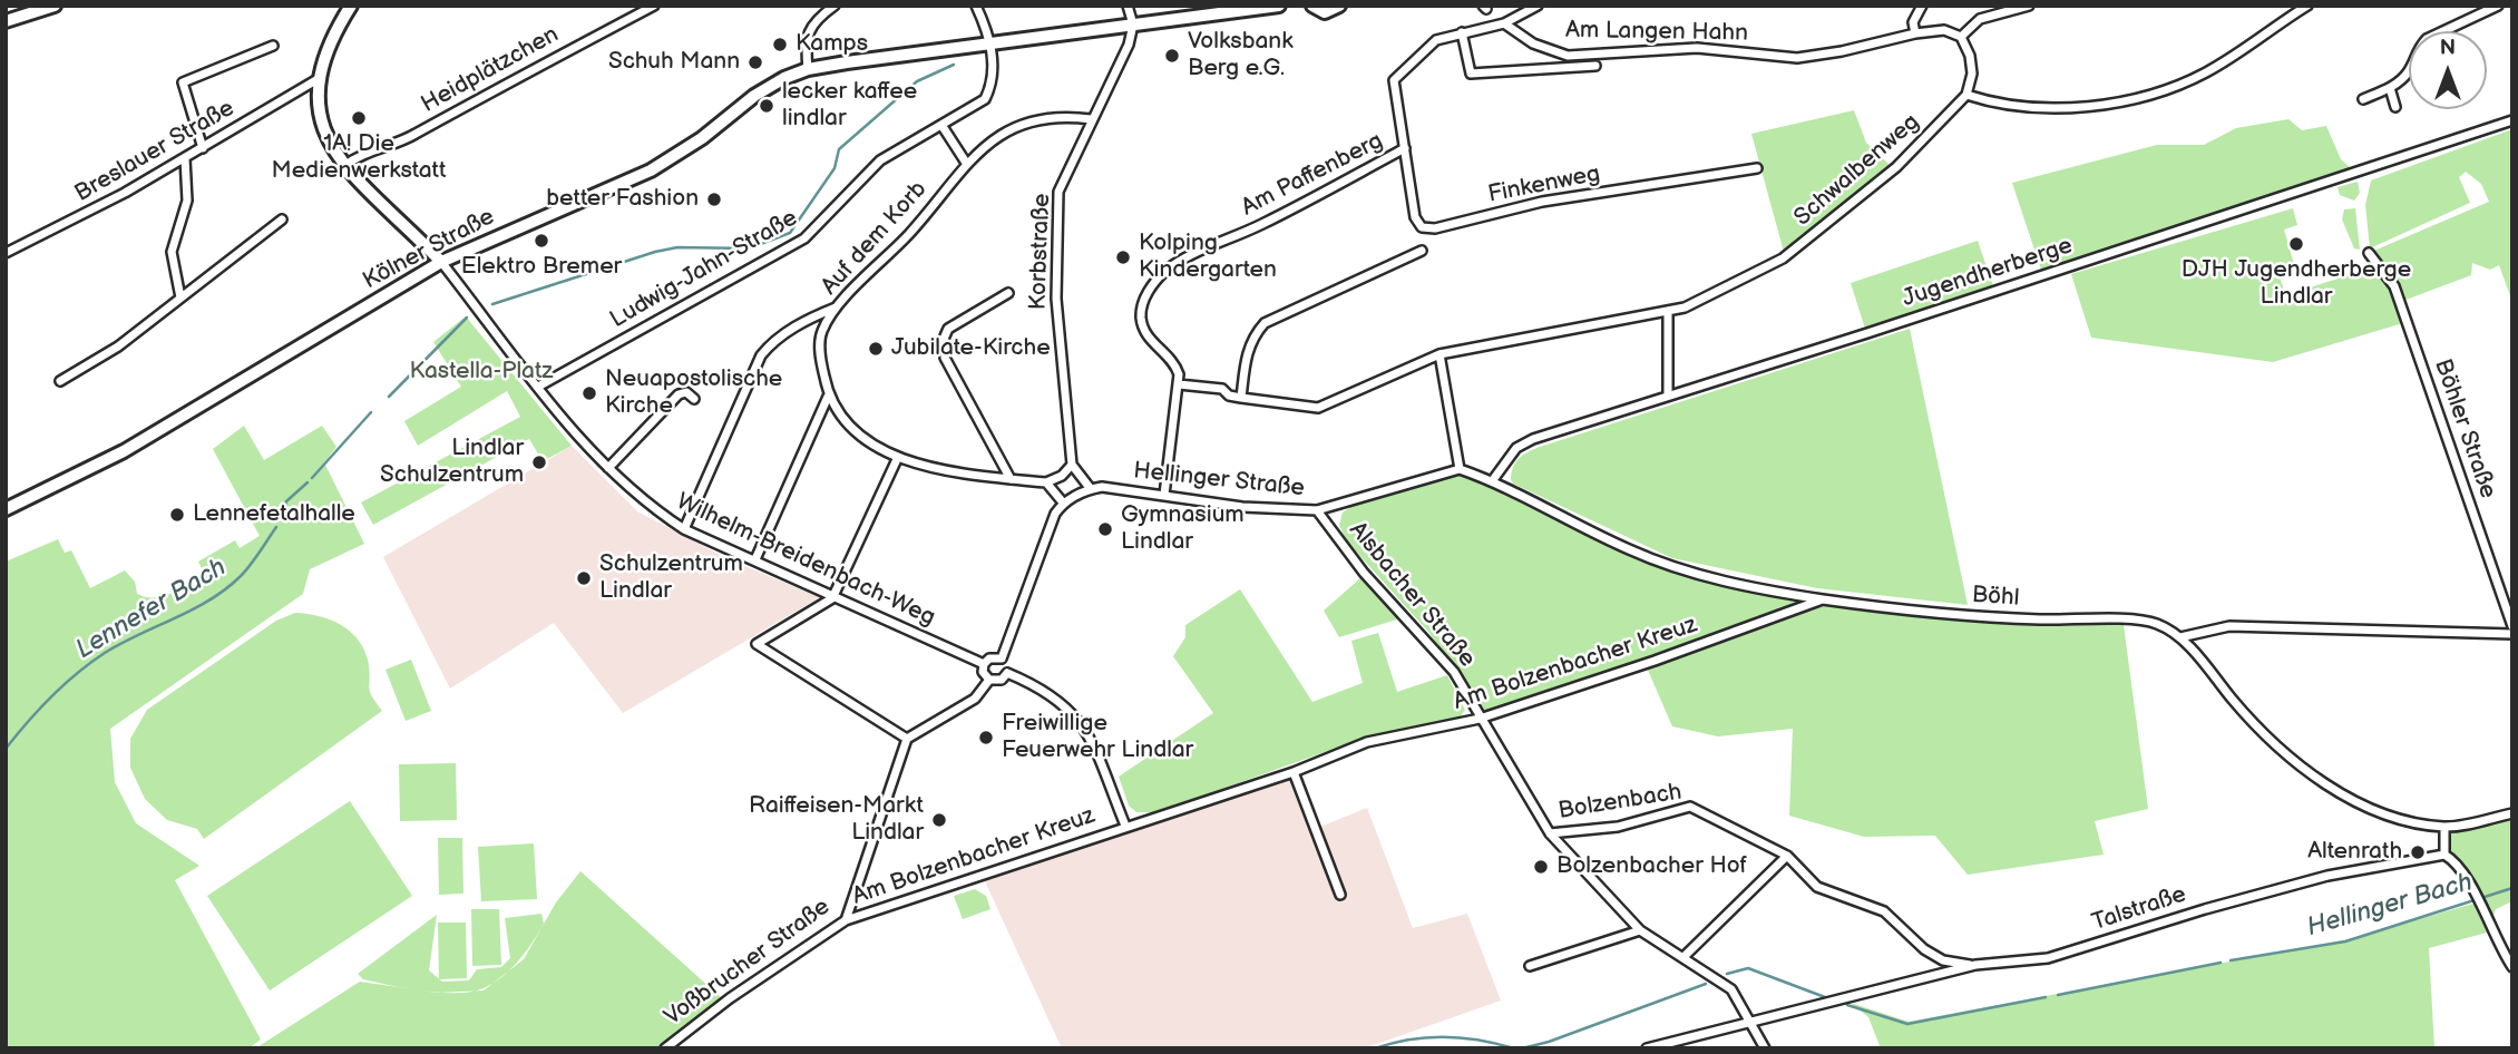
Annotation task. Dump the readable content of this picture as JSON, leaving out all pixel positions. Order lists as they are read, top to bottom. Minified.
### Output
{"streets":{"main road":["Kölner Straße"],"street":["Am Langen Hahn","Heidplätzchen","Breslauer Straße","Schwalbenweg","Am Paffenberg","Finkenweg","Auf dem Korb","Korbstraße","Ludwig-Jahn-Straße","Jugendherberge","Böhler Straße","Hellinger Straße","Wilhelm-Breidenbach-Weg","Alsbacher Straße","Böhl","Am Bolzenbacher Kreuz","Bolzenbach","Talstraße","Voßbrucher Straße"]},"crossings":[["Schwalbenweg","Am Paffenberg"],["Am Paffenberg","Finkenweg"],["Auf dem Korb","Korbstraße"],["Kölner Straße","Korbstraße"],["Kölner Straße","Ludwig-Jahn-Straße"],["Kölner Straße","Wilhelm-Breidenbach-Weg"],["Ludwig-Jahn-Straße","Wilhelm-Breidenbach-Weg"],["Jugendherberge","Böhl"],["Hellinger Straße","Alsbacher Straße"],["Alsbacher Straße","Am Bolzenbacher Kreuz"],["Alsbacher Straße","Bolzenbach"],["Alsbacher Straße","Talstraße"],["Böhl","Am Bolzenbacher Kreuz"],["Am Bolzenbacher Kreuz","Voßbrucher Straße"],["Bolzenbach","Talstraße"]],"water":["Lennefer Bach","Hellinger Bach"],"parks":["Kastella-Platz"],"places":["Kamps","Volksbank Berg e.G.","Schuh Mann","lecker kaffee lindlar","1A! Die Medienwerkstatt","better Fashion","Elektro Bremer","DJH Jugendherberge Lindlar","Kolping Kindergarten","Jubilate-Kirche","Neuapostolische Kirche","Lindlar Schulzentrum","Lennefetalhalle","Gymnasium Lindlar","Schulzentrum Lindlar","Freiwillige Feuerwehr Lindlar","Raiffeisen-Markt Lindlar","Altenrath","Bolzenbacher Hof"],"north":"top"}
